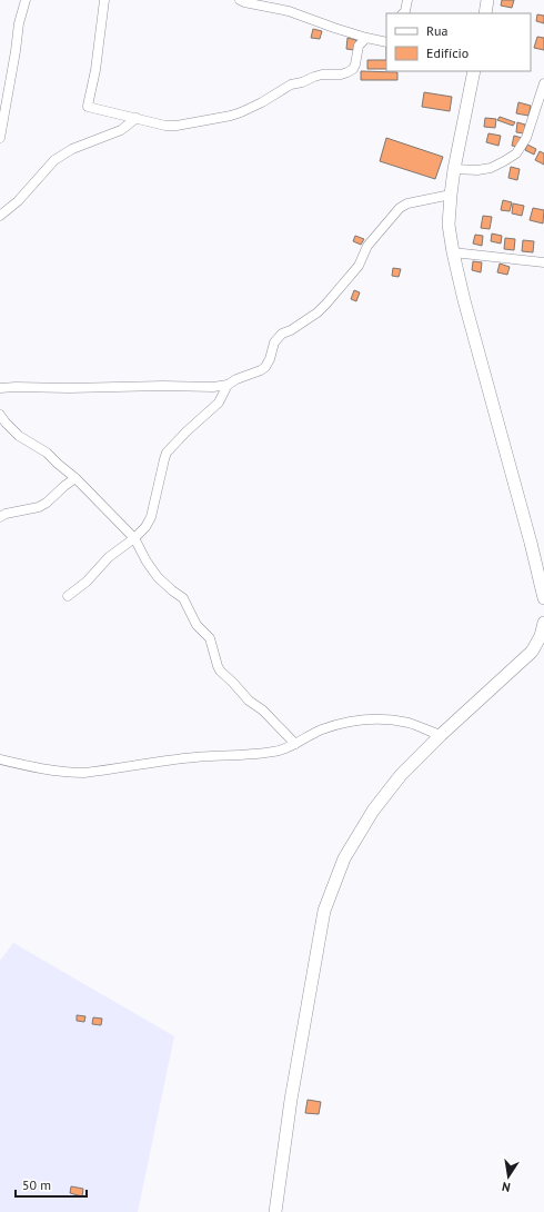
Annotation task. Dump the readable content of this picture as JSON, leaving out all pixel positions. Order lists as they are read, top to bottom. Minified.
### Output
{"legend":["Rua","Edifício"],"scale_bar":"50 m","north":"bottom"}
